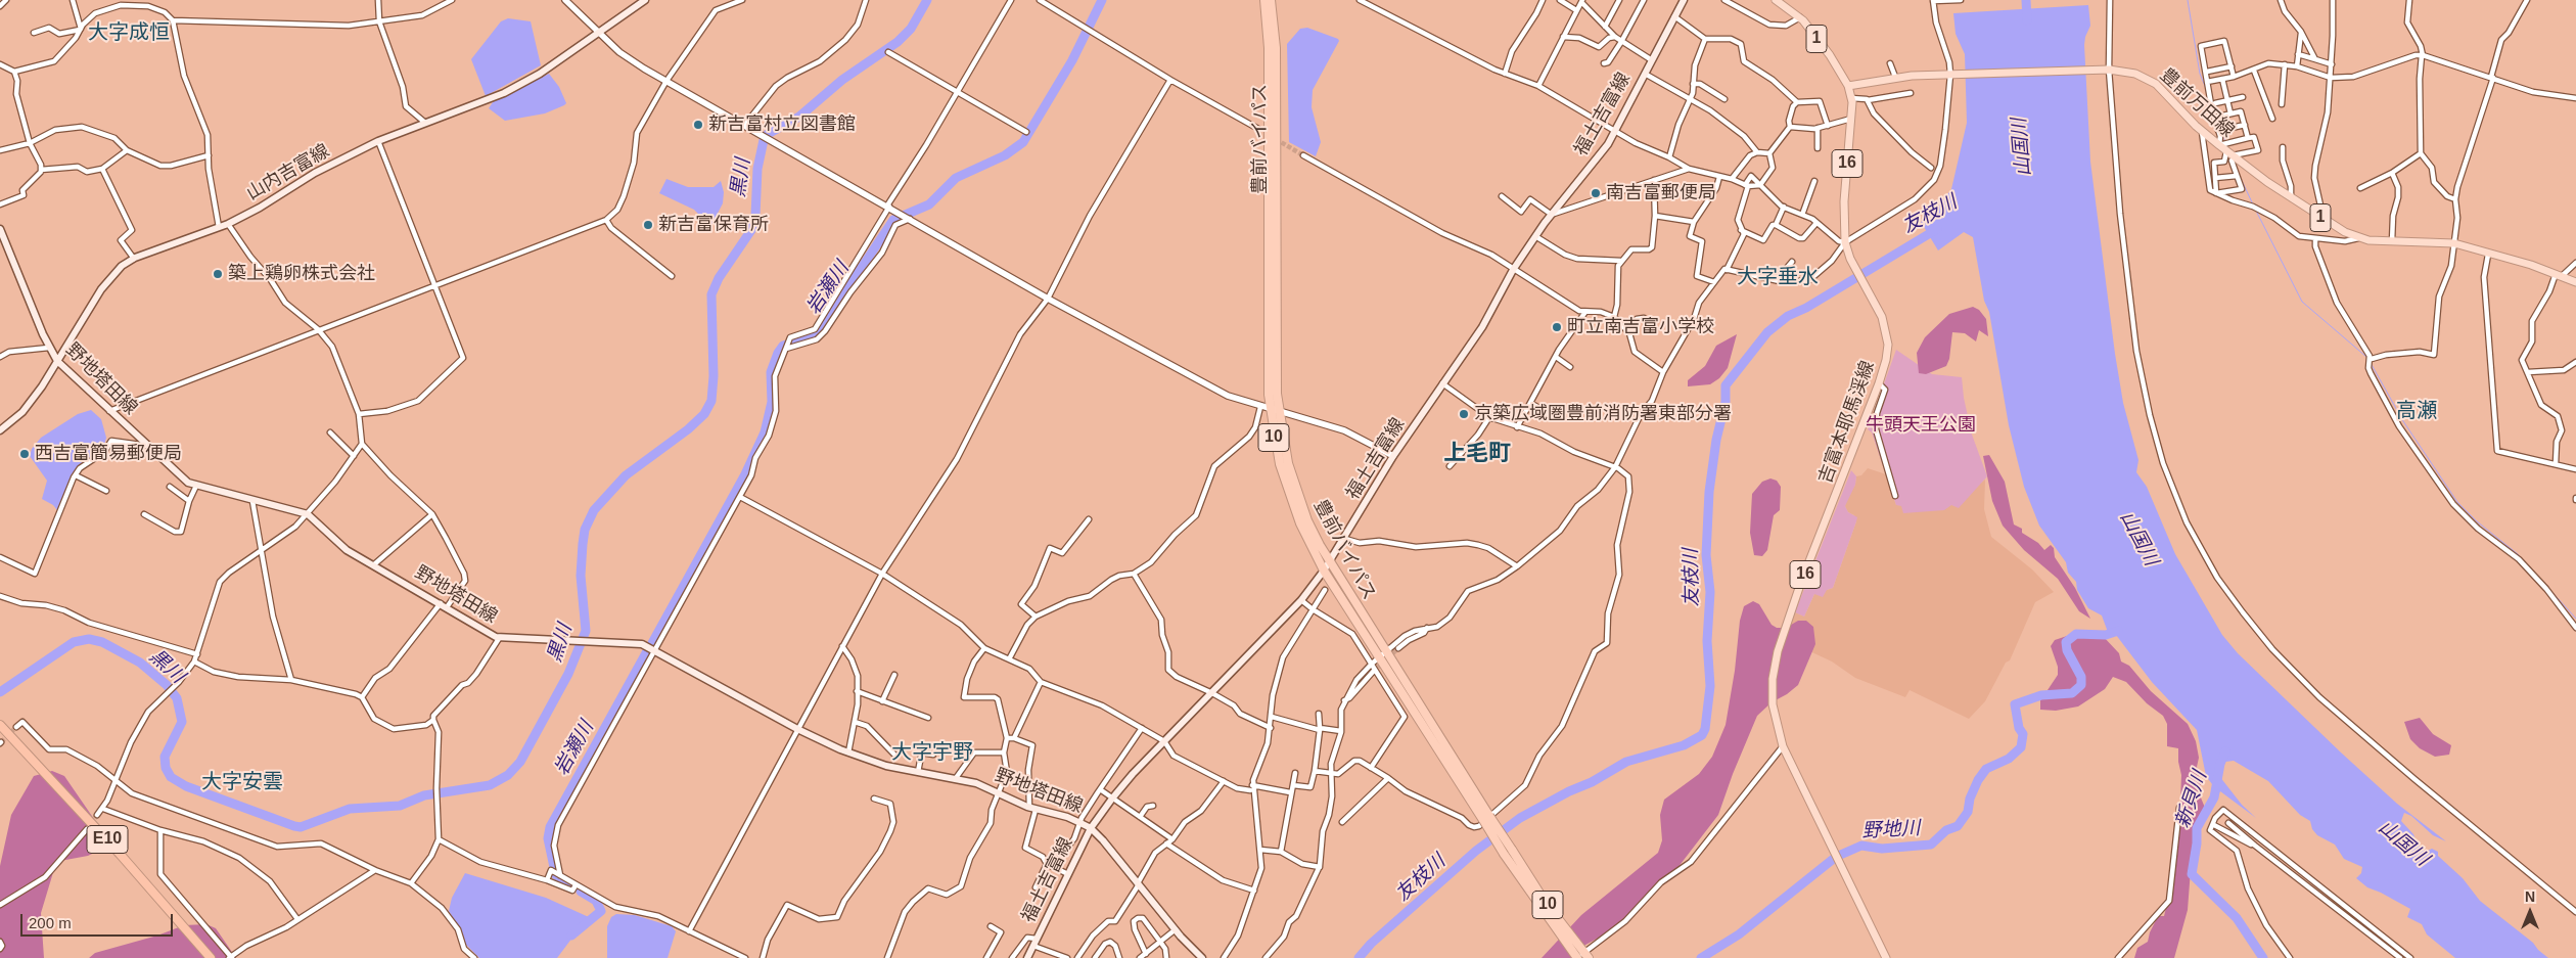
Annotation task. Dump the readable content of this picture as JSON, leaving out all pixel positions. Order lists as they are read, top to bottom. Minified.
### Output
{"streets":{"highway":["豊前バイパス","10","E10"],"main road":["1","豊前万田線","福土吉富線","16","山内吉富線","野地塔田線","吉富本耶馬渓線"]},"crossings":[["1","豊前万田線"],["1","吉富本耶馬渓線"],["豊前万田線","吉富本耶馬渓線"],["福土吉富線","豊前バイパス"],["福土吉富線","野地塔田線"],["山内吉富線","野地塔田線"]],"districts":["大字成恒","大字垂水","高瀬","上毛町","大字宇野","大字安雲"],"water":["山国川","黒川","友枝川","岩瀬川","新貝川","野地川"],"parks":["牛頭天王公園"],"places":["新吉富村立図書館","南吉富郵便局","新吉富保育所","築上鶏卵株式会社","町立南吉富小学校","京築広域圏豊前消防署東部分署","西吉富簡易郵便局"],"scale_bar":"200 m","north":"top"}
